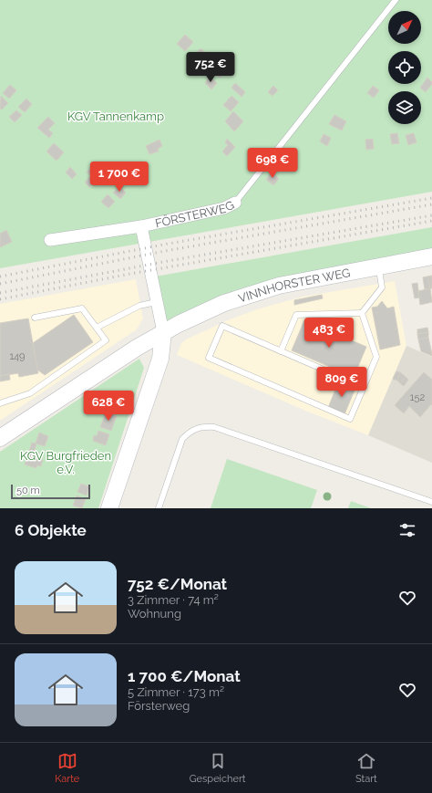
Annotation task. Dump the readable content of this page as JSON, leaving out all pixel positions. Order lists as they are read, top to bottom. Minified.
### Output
{"streets":{"street":["FÖRSTERWEG","VINNHORSTER WEG"]},"parks":["KGV Tannenkamp","KGV Burgfrieden e.V."],"house_numbers":["149","152"],"scale_bar":"50 m","north":"top right","page":{"price":["752 €","698 €","1 700 €","483 €","809 €","628 €"],"scale":"50 m","heading":"6 Objekte","list":[{"name":"752 €/Monat","note":"3 Zimmer · 74 m² · Wohnung"},{"name":"1 700 €/Monat","note":"5 Zimmer · 173 m² · Försterweg"}],"tabs":["Karte","Gespeichert","Start"]}}
